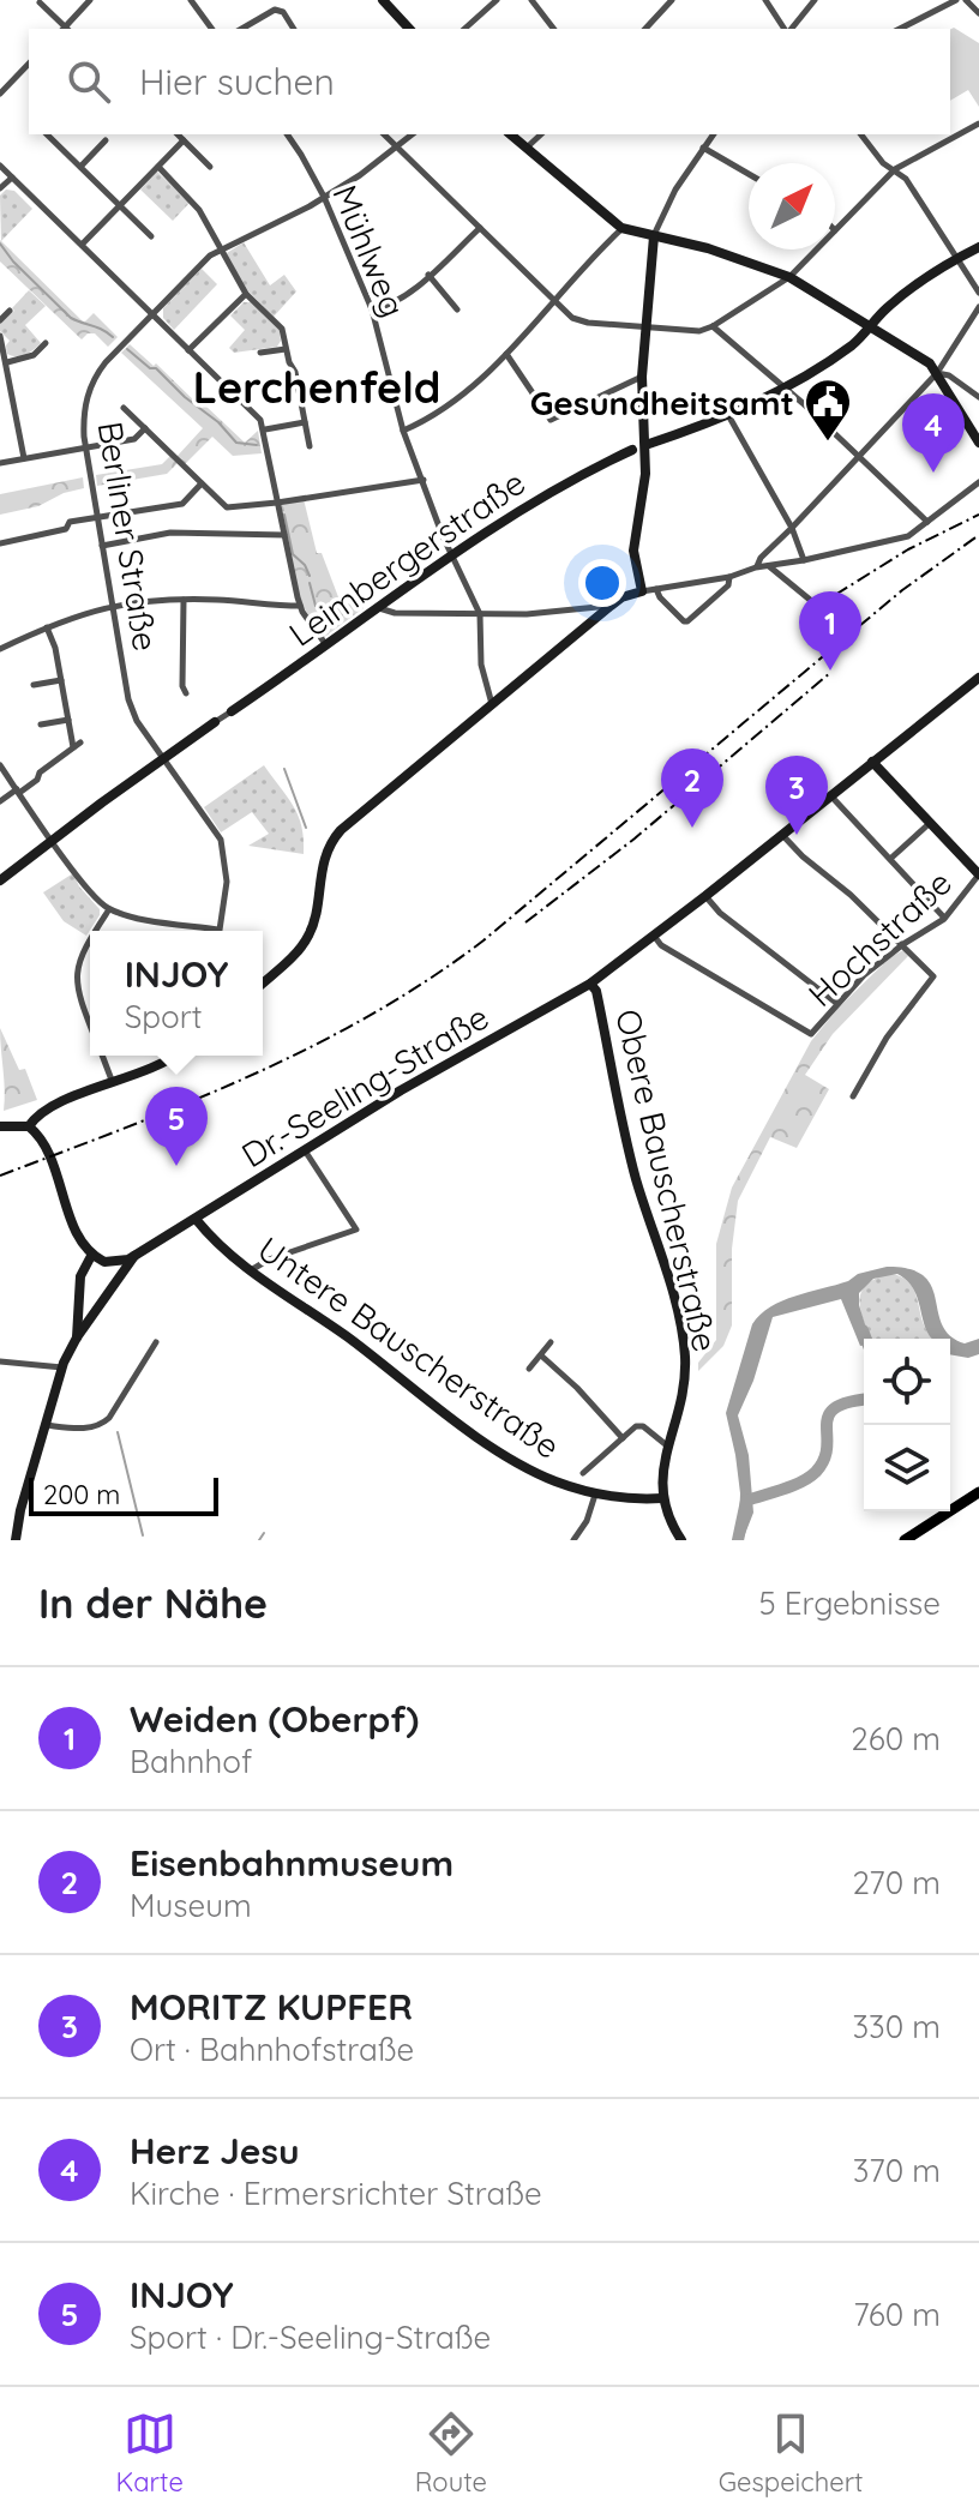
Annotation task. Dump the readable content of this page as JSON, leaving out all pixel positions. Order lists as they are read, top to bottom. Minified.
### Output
{"streets":{"street":["Mühlweg","Berliner Straße","Leimbergerstraße","Hochstraße","Dr.-Seeling-Straße","Obere Bauscherstraße","Untere Bauscherstraße"]},"crossings":[["Mühlweg","Berliner Straße"],["Mühlweg","Leimbergerstraße"],["Berliner Straße","Leimbergerstraße"],["Hochstraße","Dr.-Seeling-Straße"],["Dr.-Seeling-Straße","Obere Bauscherstraße"],["Dr.-Seeling-Straße","Untere Bauscherstraße"],["Obere Bauscherstraße","Untere Bauscherstraße"]],"districts":["Lerchenfeld"],"places":{"public building":["Gesundheitsamt"]},"scale_bar":"200 m","north":"top right","page":{"search":"Hier suchen","pins":["4","1","2","3","5"],"popup":["INJOY","Sport"],"scale":"200 m","heading":["In der Nähe","5 Ergebnisse"],"list":[{"mark":"1","name":"Weiden (Oberpf)","note":"Bahnhof","value":"260 m"},{"mark":"2","name":"Eisenbahnmuseum","note":"Museum","value":"270 m"},{"mark":"3","name":"MORITZ KUPFER","note":"Ort · Bahnhofstraße","value":"330 m"},{"mark":"4","name":"Herz Jesu","note":"Kirche · Ermersrichter Straße","value":"370 m"},{"mark":"5","name":"INJOY","note":"Sport · Dr.-Seeling-Straße","value":"760 m"}],"nav":["Karte","Route","Gespeichert"]}}
